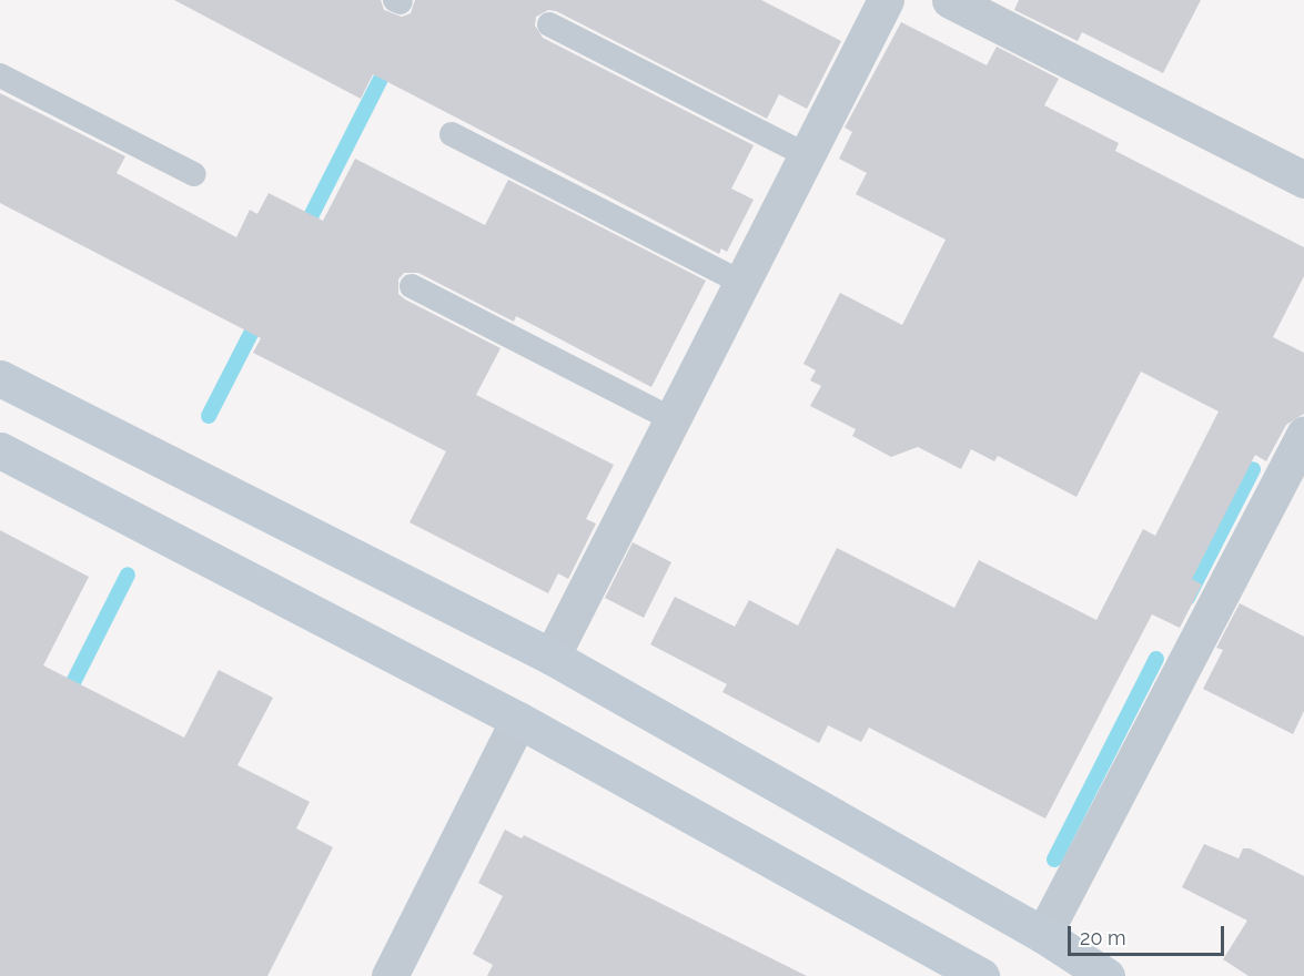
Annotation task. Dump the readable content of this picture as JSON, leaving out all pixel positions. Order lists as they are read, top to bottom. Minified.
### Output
{"scale_bar":"20 m"}
